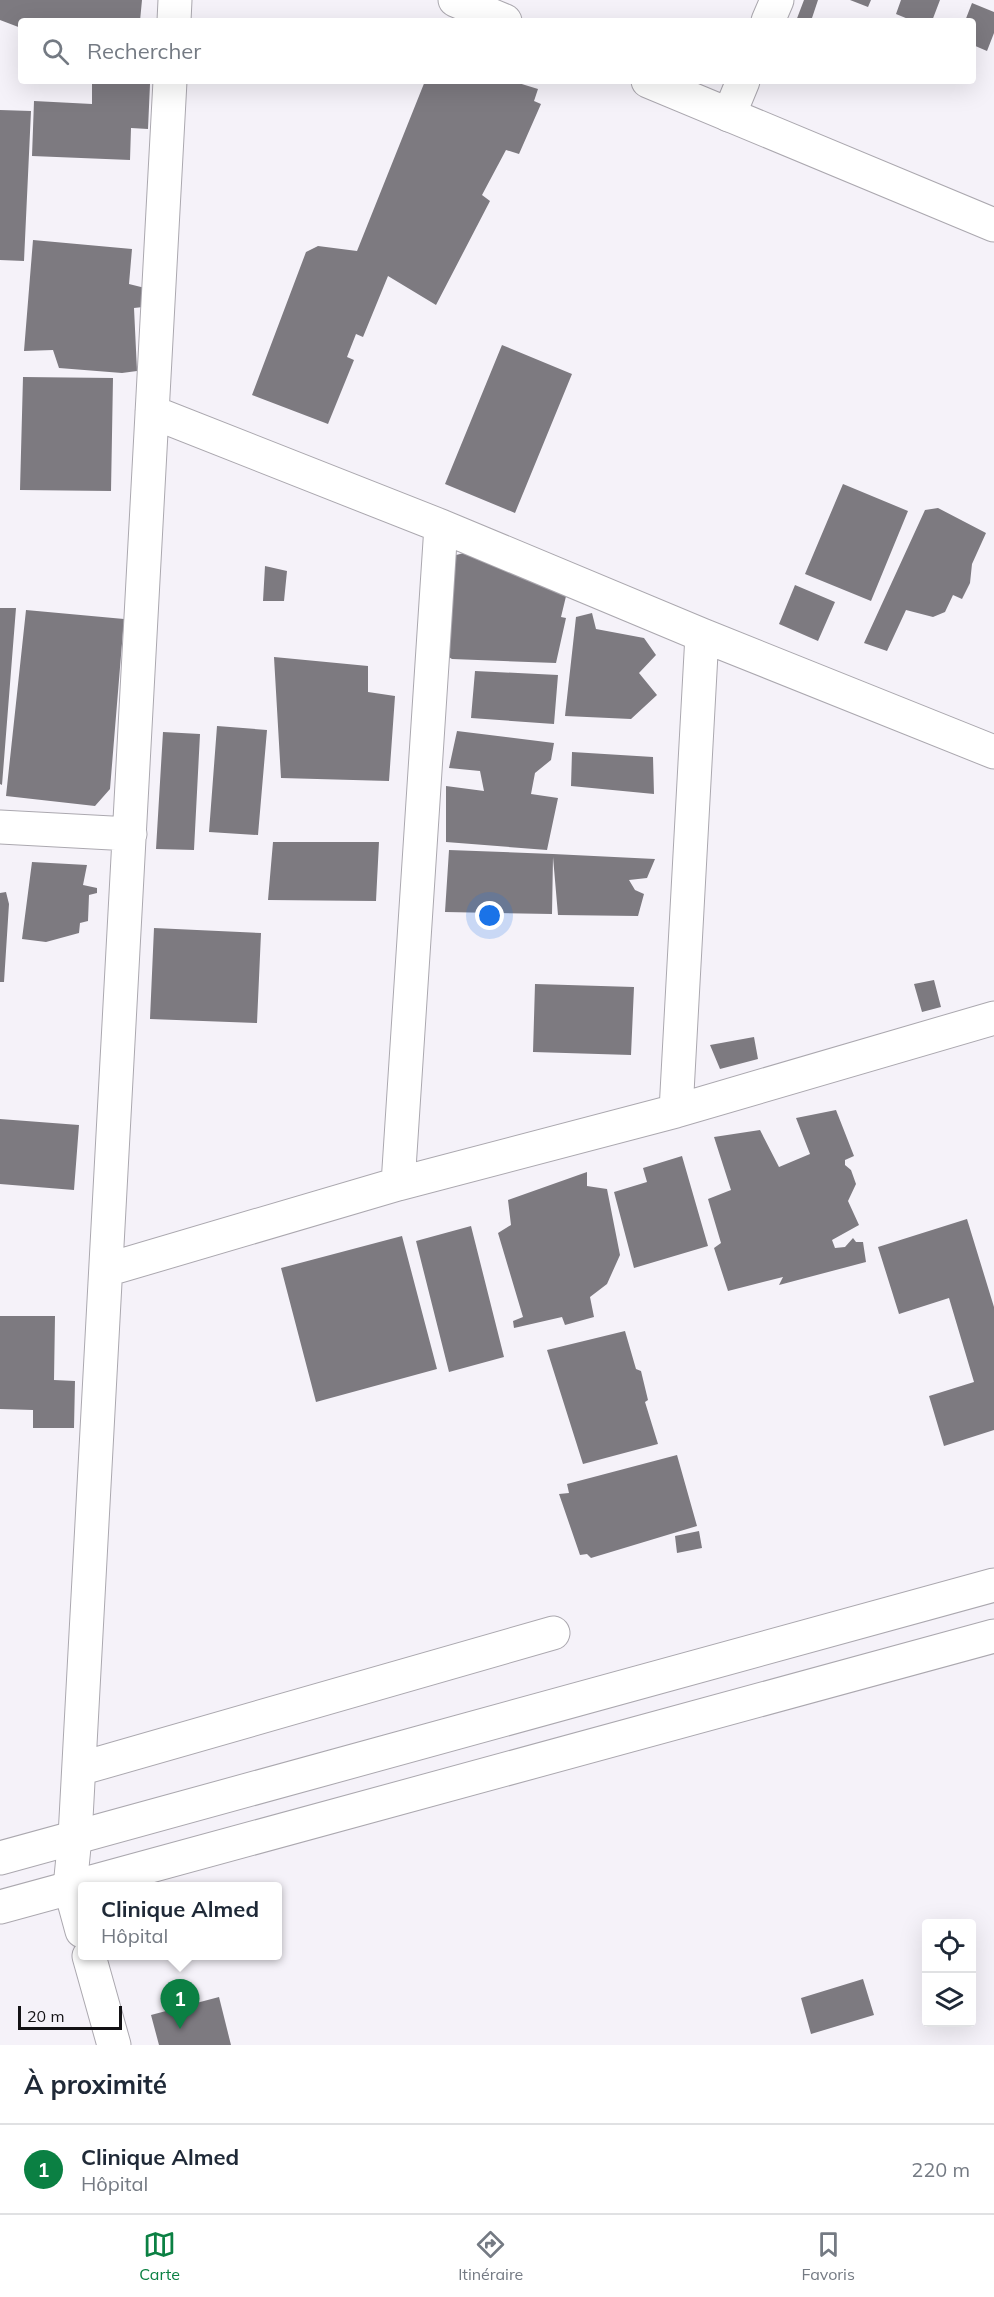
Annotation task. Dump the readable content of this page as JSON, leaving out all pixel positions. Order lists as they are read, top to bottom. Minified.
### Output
{"scale_bar":"20 m","page":{"search":"Rechercher","popup":["Clinique Almed","Hôpital"],"pins":"1","scale":"20 m","heading":"À proximité","list":[{"mark":"1","name":"Clinique Almed","note":"Hôpital","value":"220 m"}],"nav":["Carte","Itinéraire","Favoris"]}}
